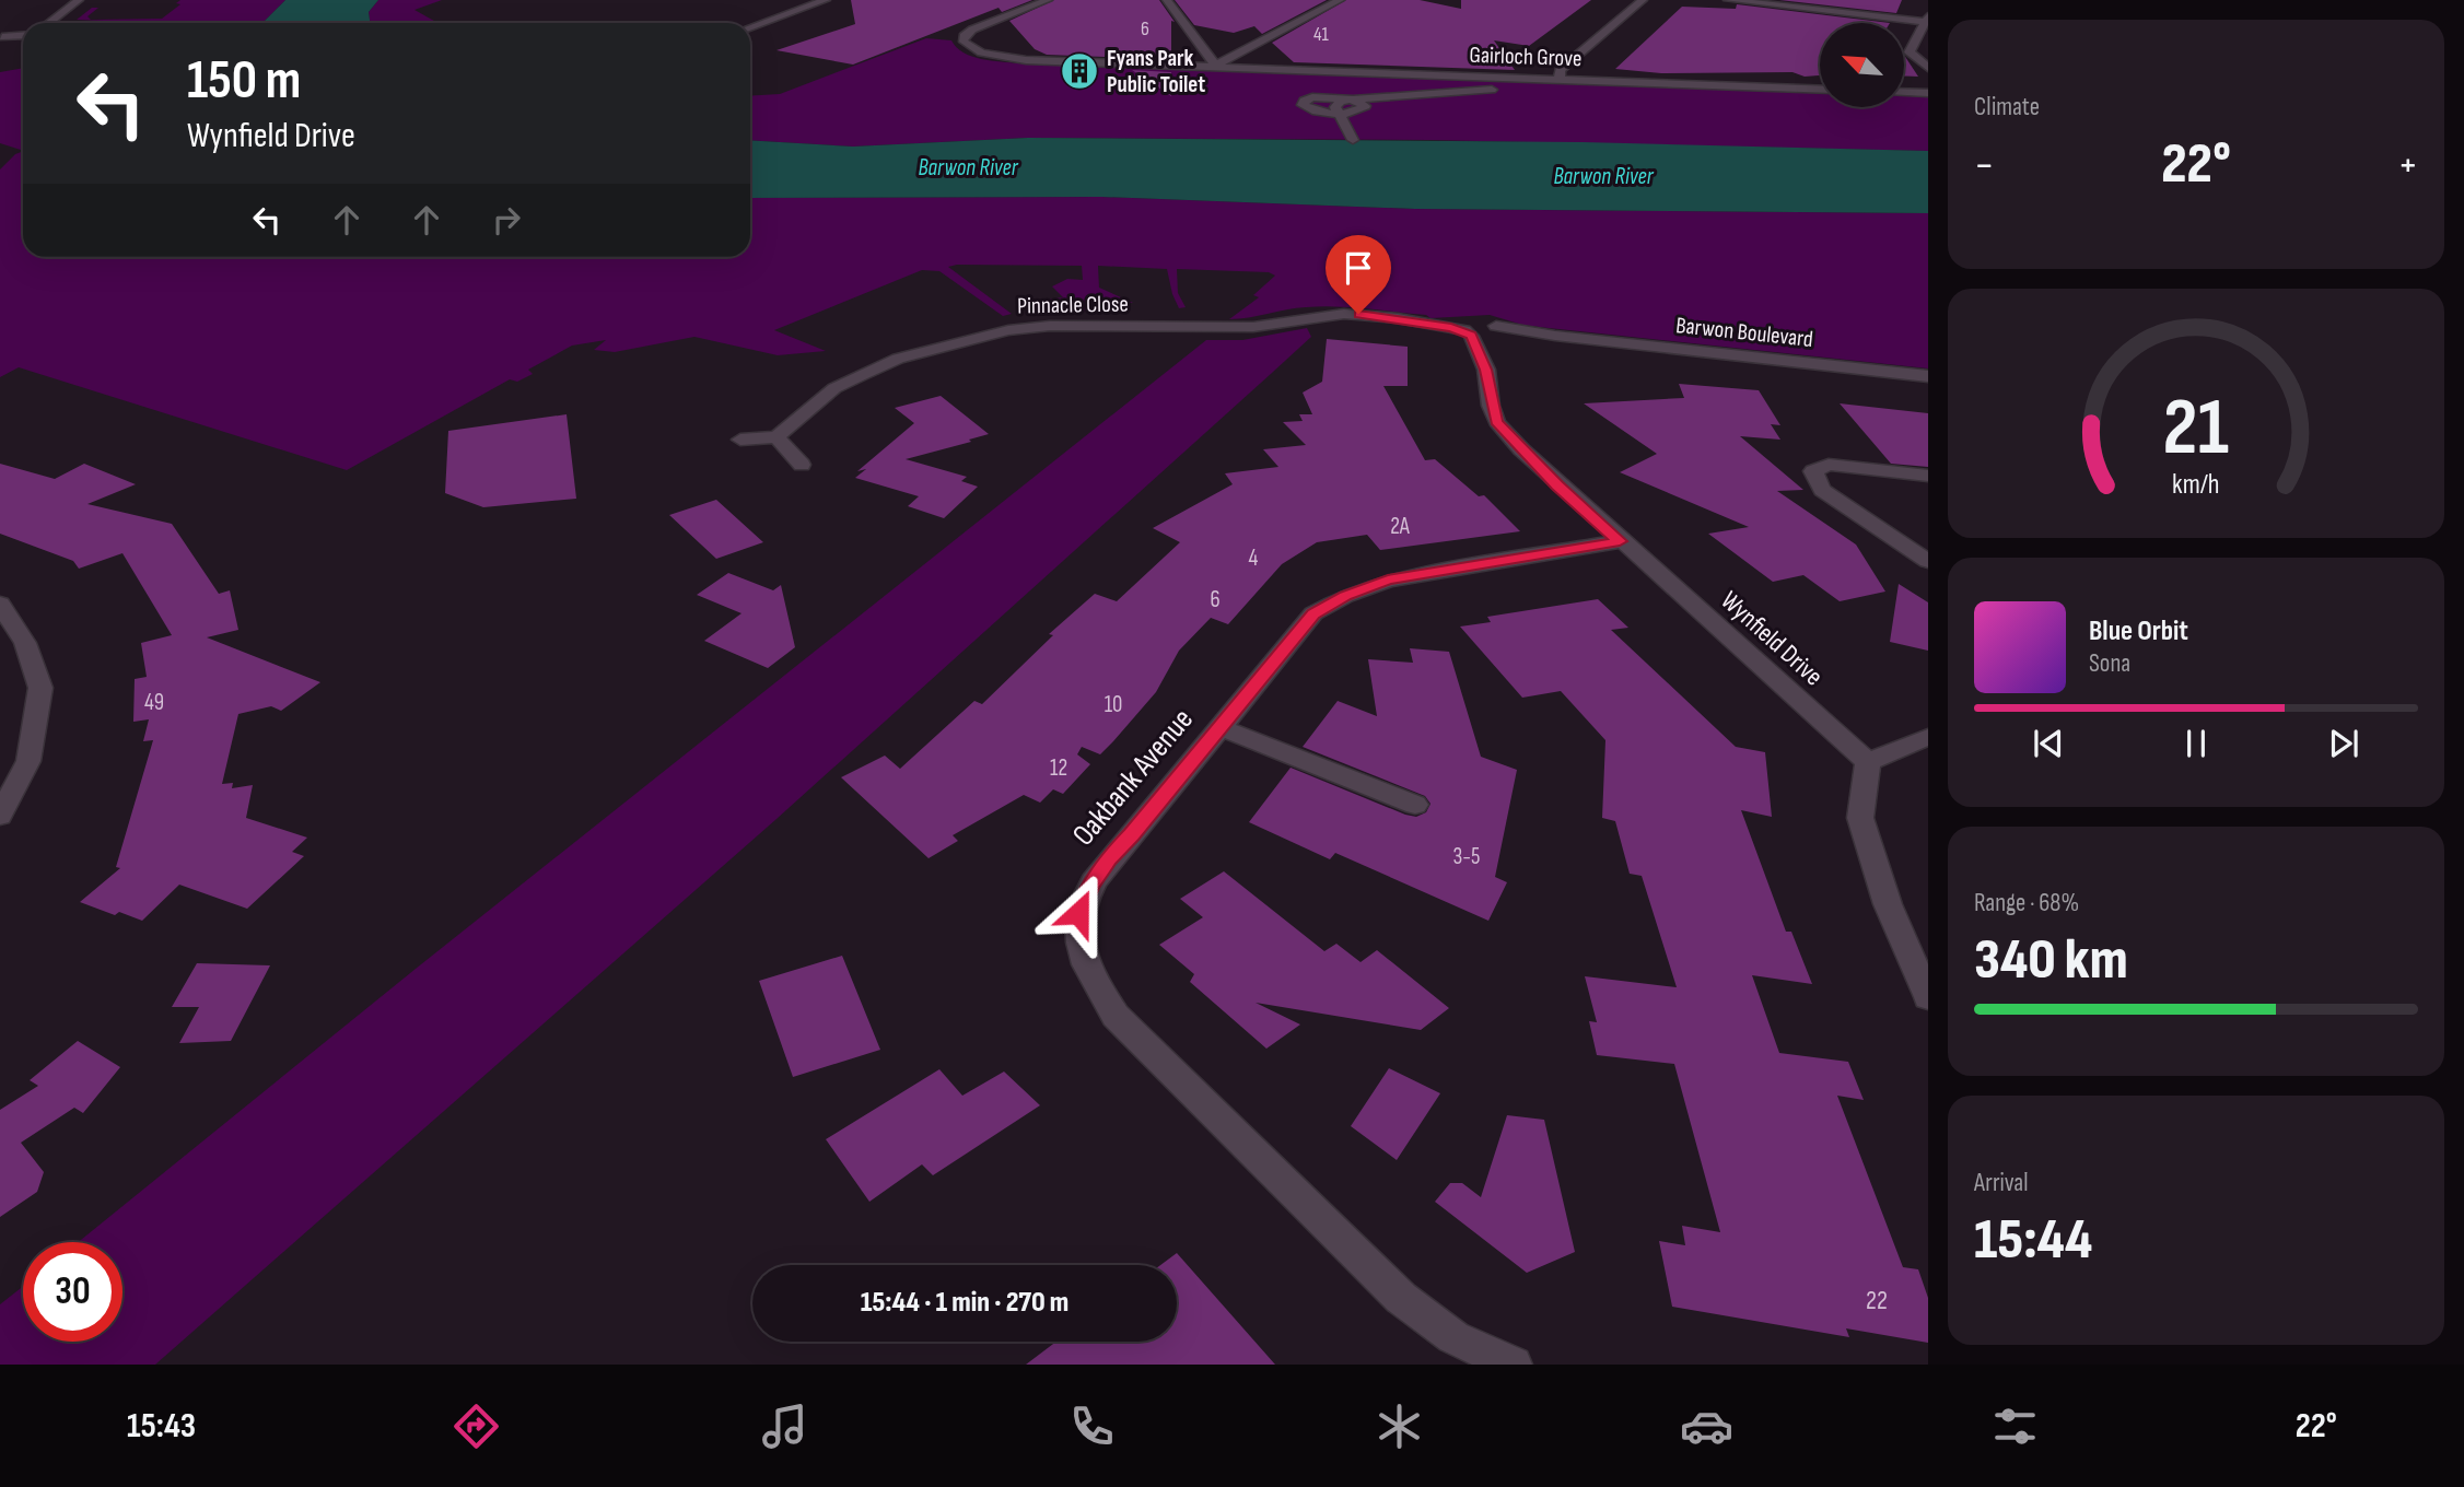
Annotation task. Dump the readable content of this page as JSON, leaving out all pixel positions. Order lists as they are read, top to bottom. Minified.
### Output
{"streets":{"street":["Gairloch Grove","Pinnacle Close","Barwon Boulevard","Wynfield Drive","Oakbank Avenue"]},"crossings":[["Pinnacle Close","Barwon Boulevard"],["Pinnacle Close","Wynfield Drive"],["Barwon Boulevard","Wynfield Drive"],["Wynfield Drive","Oakbank Avenue"]],"water":["Barwon River"],"places":{"building":["Fyans Park Public Toilet"]},"house_numbers":["6","41","2A","4","6","49","10","12","3-5","22"],"north":"top left","page":{"tile":["Climate",["Range · 68%","340 km"],["Arrival","15:44"]],"turn":["150 m","Wynfield Drive"],"heat":["−","22°","+"],"song":["Blue Orbit","Sona"],"limit":"30","trip":"15:44 · 1 min · 270 m","tabs":["15:43","22°"],"gauge":["21","km/h"]}}
